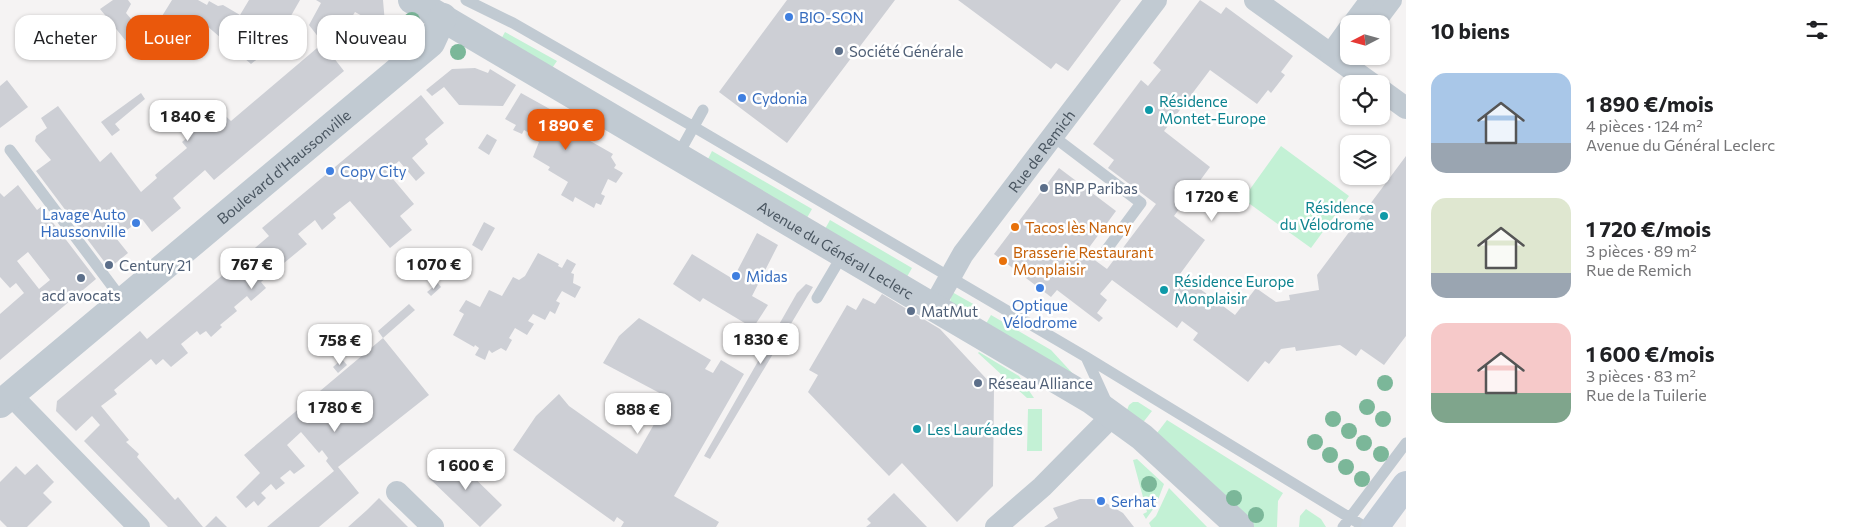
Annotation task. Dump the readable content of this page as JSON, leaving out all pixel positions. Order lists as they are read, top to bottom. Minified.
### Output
{"streets":{"street":["Rue de Remich","Boulevard d'Haussonville","Avenue du Général Leclerc"]},"crossings":[["Rue de Remich","Avenue du Général Leclerc"],["Boulevard d'Haussonville","Avenue du Général Leclerc"]],"places":["BIO-SON","Société Générale","Cydonia","Résidence Montet-Europe","Copy City","BNP Paribas","Résidence du Vélodrome","Lavage Auto Haussonville","Tacos lès Nancy","Brasserie Restaurant Monplaisir","Century 21","Midas","acd avocats","Optique Vélodrome","Résidence Europe Monplaisir","MatMut","Réseau Alliance","Les Lauréades","Serhat"],"north":"left","page":{"heading":"10 biens","chip":["Acheter","Louer","Filtres","Nouveau"],"list":[{"name":"1 890 €/mois","note":"4 pièces · 124 m² · Avenue du Général Leclerc"},{"name":"1 720 €/mois","note":"3 pièces · 89 m² · Rue de Remich"},{"name":"1 600 €/mois","note":"3 pièces · 83 m² · Rue de la Tuilerie"}],"price":["1 840 €","1 890 €","1 720 €","767 €","1 070 €","1 830 €","758 €","1 780 €","888 €","1 600 €"]}}
